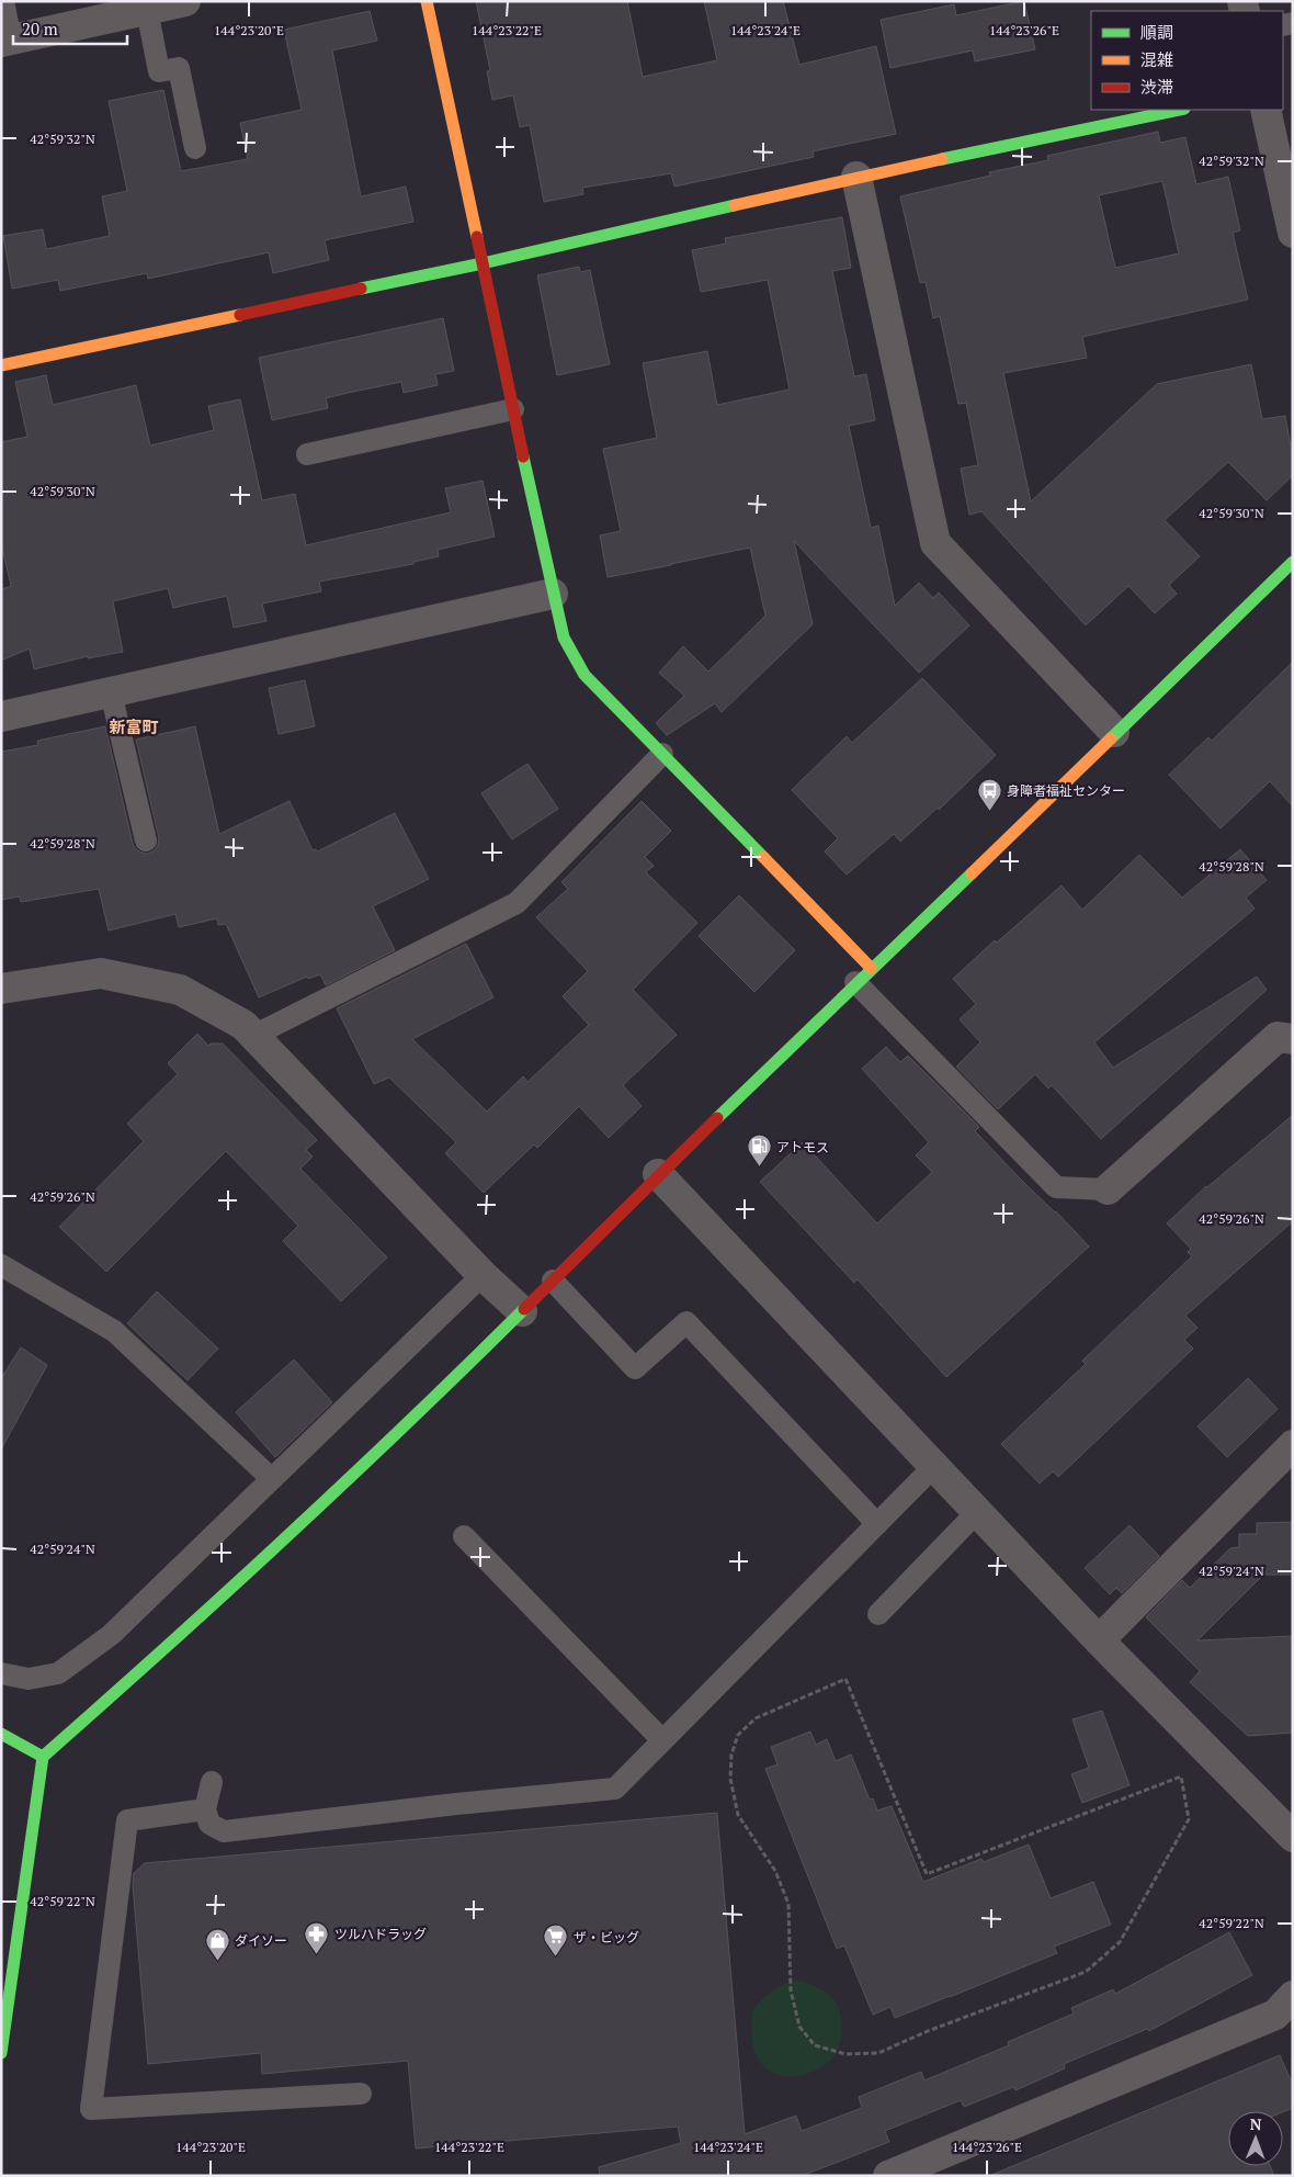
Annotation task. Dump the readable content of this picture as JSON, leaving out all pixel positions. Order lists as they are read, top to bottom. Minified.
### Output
{"districts":["新富町"],"places":{"bus stop":["身障者福祉センター"],"fuel station":["アトモス"],"pharmacy":["ツルハドラッグ"],"supermarket":["ザ・ビッグ"],"shop":["ダイソー"]},"legend":["順調","混雑","渋滞"],"scale_bar":"20 m","north":"top","coordinates":["144°23'20\"E","144°23'22\"E","144°23'24\"E","144°23'26\"E","42°59'32\"N","42°59'30\"N","42°59'28\"N","42°59'26\"N","42°59'24\"N","42°59'22\"N"]}
